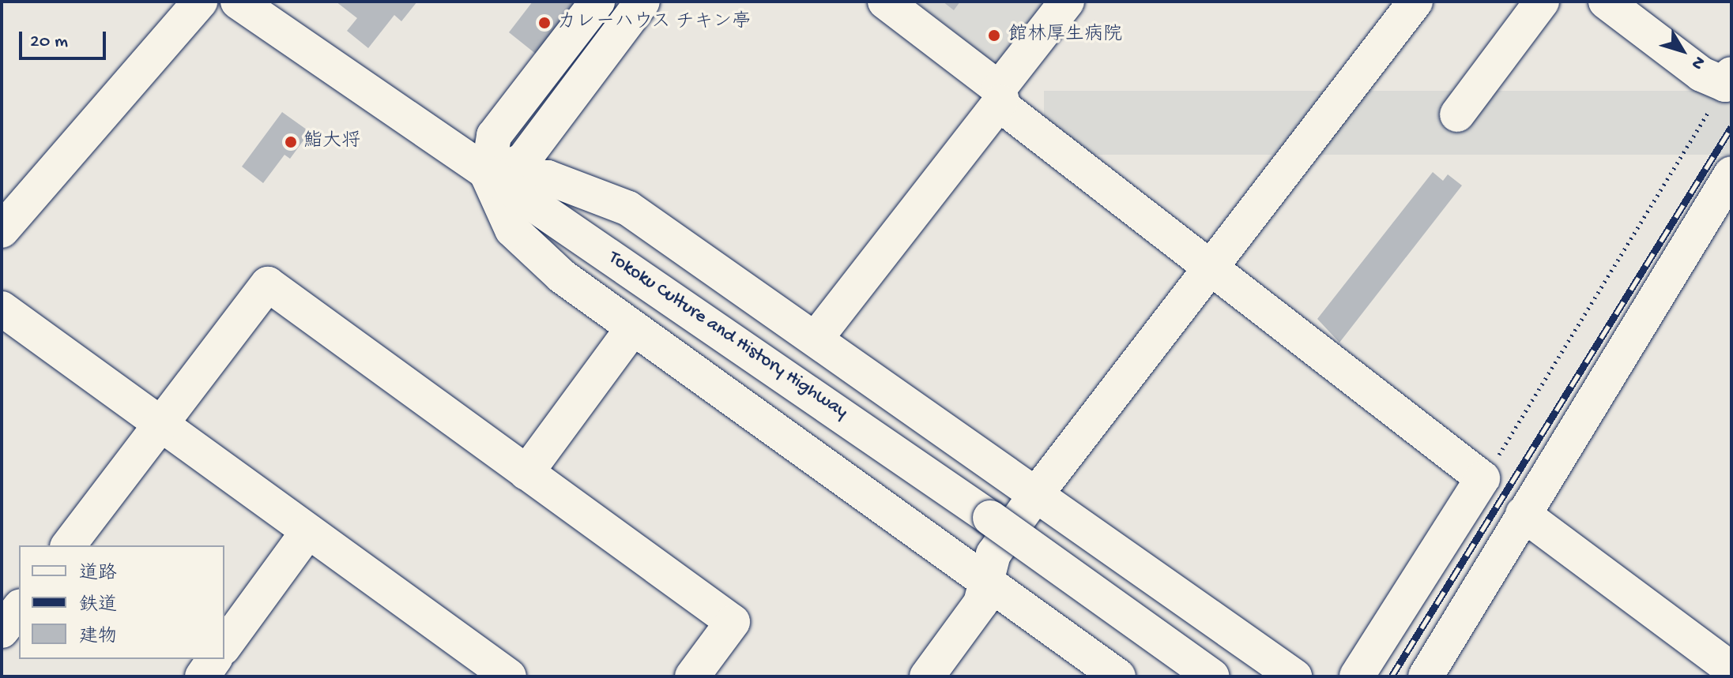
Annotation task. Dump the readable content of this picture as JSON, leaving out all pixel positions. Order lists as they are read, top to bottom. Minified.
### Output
{"streets":{"main road":["Tokoku Culture and History Highway"]},"places":["カレーハウス チキン亭","館林厚生病院","鮨大将"],"legend":["道路","鉄道","建物"],"scale_bar":"20 m","north":"bottom right"}
